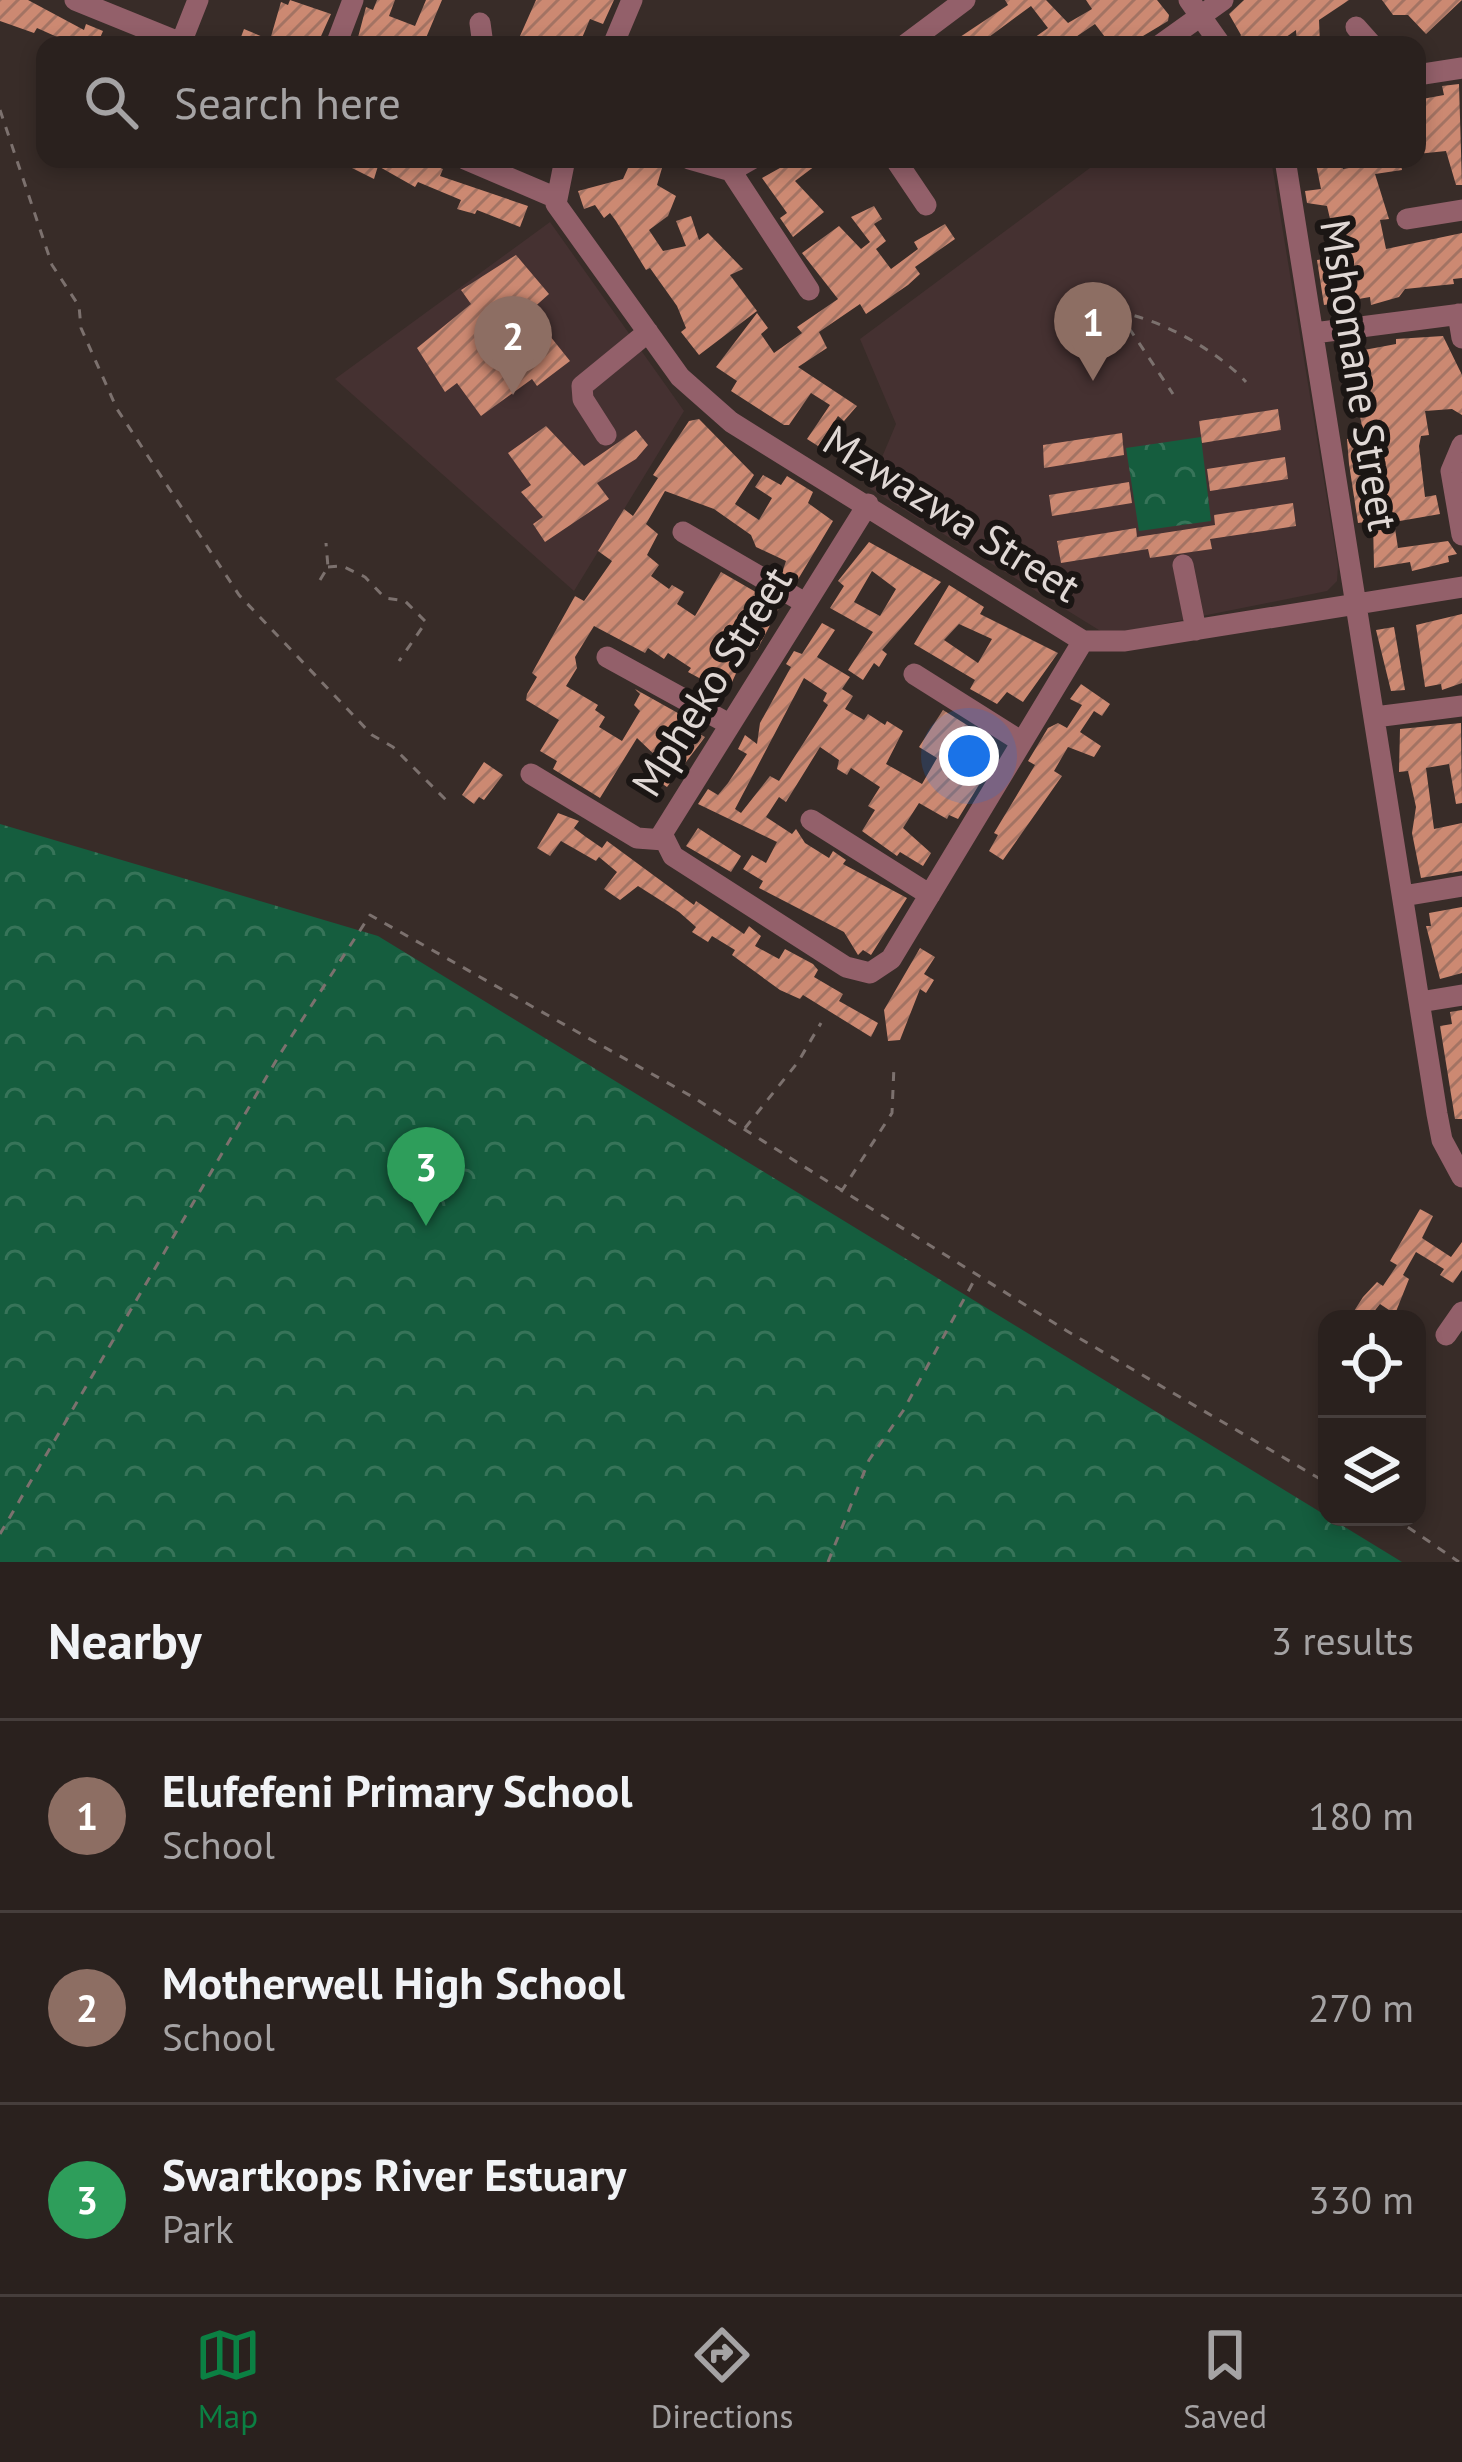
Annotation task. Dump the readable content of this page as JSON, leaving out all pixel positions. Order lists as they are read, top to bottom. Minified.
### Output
{"streets":{"street":["Mshomane Street","Mzwazwa Street","Mpheko Street"]},"crossings":[["Mshomane Street","Mzwazwa Street"],["Mzwazwa Street","Mpheko Street"]],"page":{"search":"Search here","pins":["1","2","3"],"heading":["Nearby","3 results"],"list":[{"mark":"1","name":"Elufefeni Primary School","note":"School","value":"180 m"},{"mark":"2","name":"Motherwell High School","note":"School","value":"270 m"},{"mark":"3","name":"Swartkops River Estuary","note":"Park","value":"330 m"}],"nav":["Map","Directions","Saved"]}}
